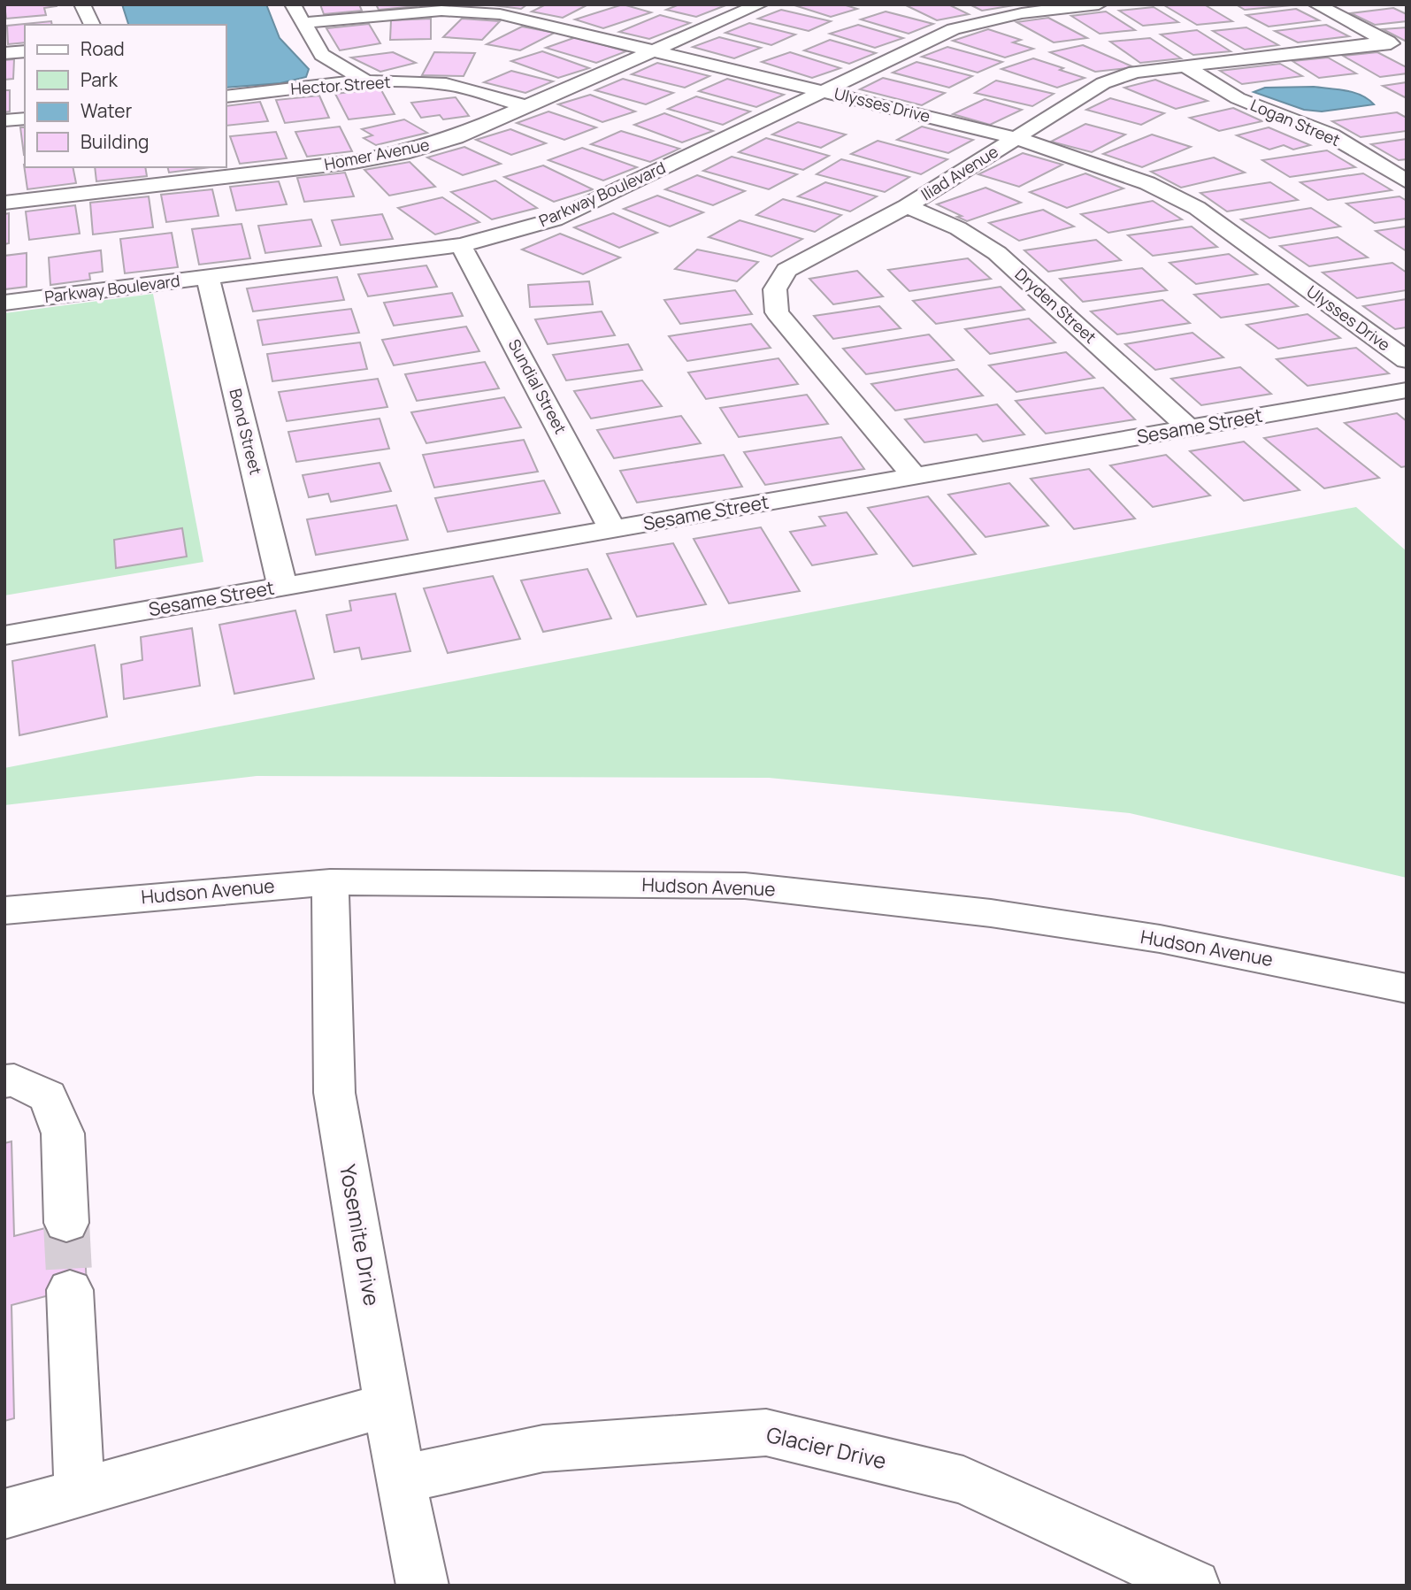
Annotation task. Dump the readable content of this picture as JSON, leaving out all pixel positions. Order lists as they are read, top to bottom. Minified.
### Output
{"streets":{"street":["Hector Street","Ulysses Drive","Logan Street","Homer Avenue","Iliad Avenue","Parkway Boulevard","Dryden Street","Sundial Street","Sesame Street","Bond Street","Hudson Avenue","Yosemite Drive","Glacier Drive"]},"crossings":[["Hector Street","Homer Avenue"],["Ulysses Drive","Homer Avenue"],["Ulysses Drive","Iliad Avenue"],["Ulysses Drive","Parkway Boulevard"],["Logan Street","Iliad Avenue"],["Iliad Avenue","Dryden Street"],["Iliad Avenue","Sesame Street"],["Parkway Boulevard","Sundial Street"],["Parkway Boulevard","Bond Street"],["Dryden Street","Sesame Street"],["Sundial Street","Sesame Street"],["Sesame Street","Bond Street"],["Hudson Avenue","Yosemite Drive"],["Yosemite Drive","Glacier Drive"]],"legend":["Road","Park","Water","Building"]}
